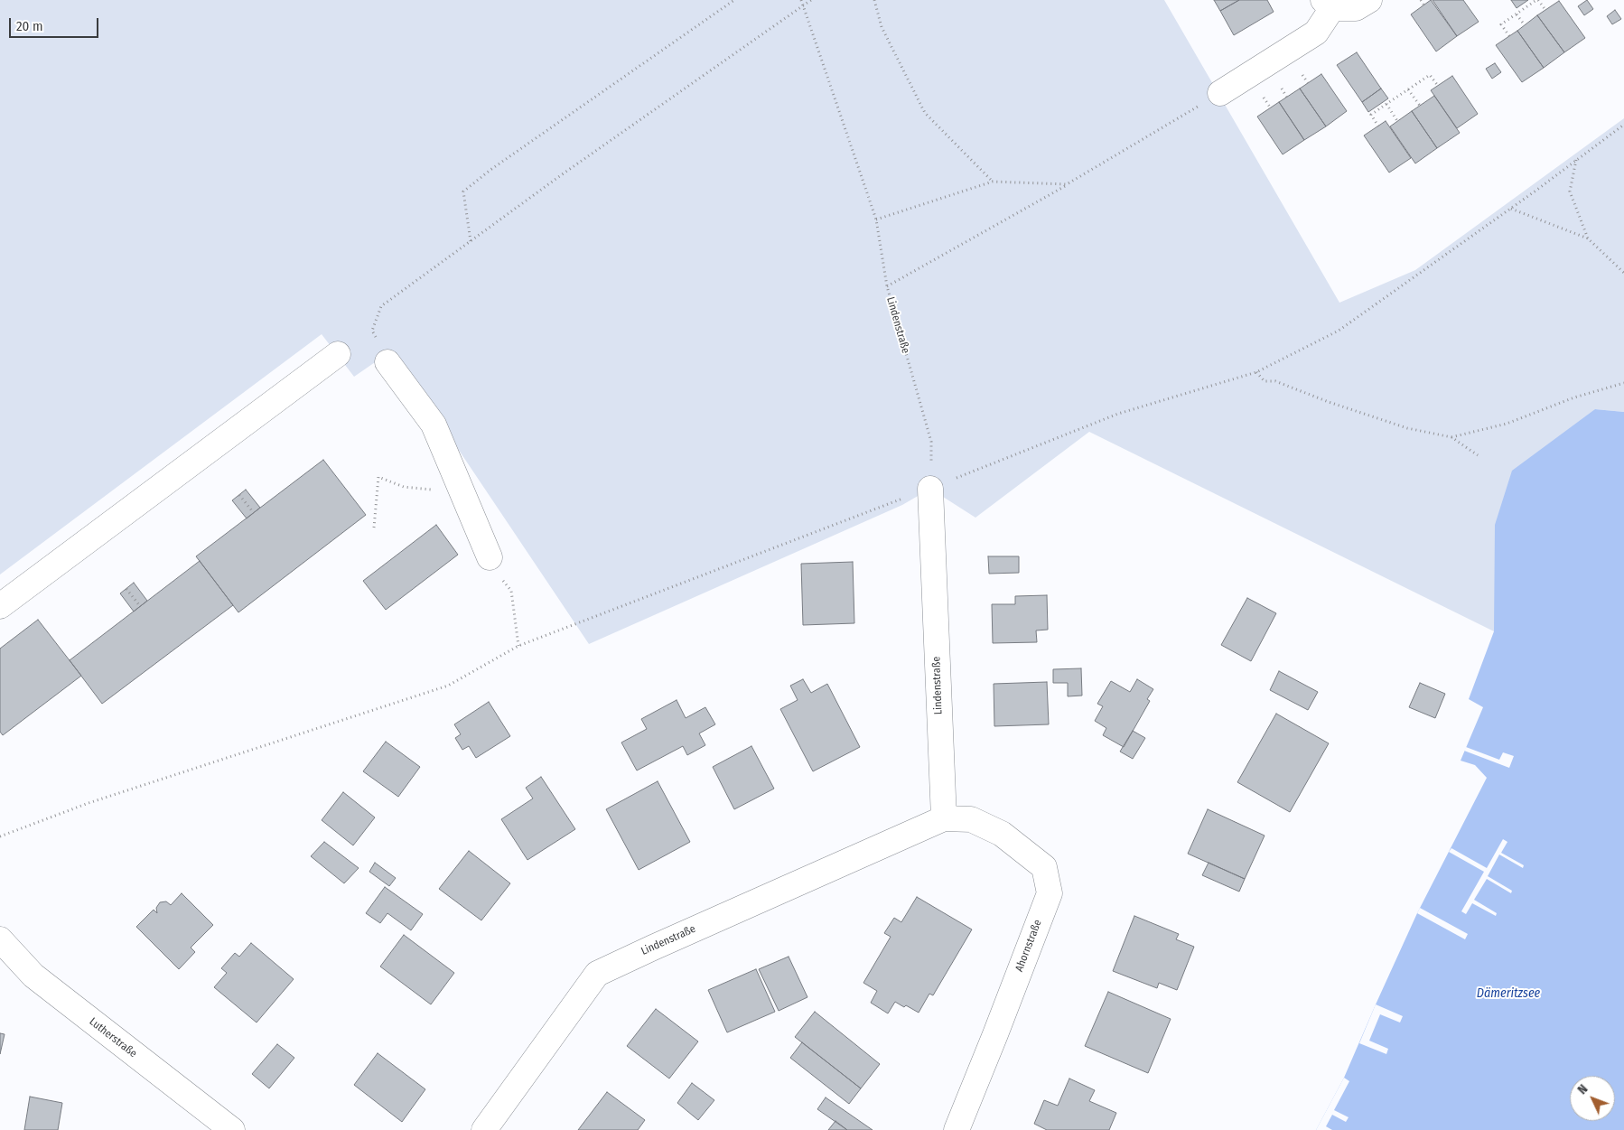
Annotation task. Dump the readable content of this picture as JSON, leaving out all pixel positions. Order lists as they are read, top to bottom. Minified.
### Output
{"streets":{"street":["Lindenstraße","Ahornstraße","Lutherstraße"]},"crossings":[["Lindenstraße","Ahornstraße"]],"water":["Dämeritzsee"],"scale_bar":"20 m","north":"top left"}
